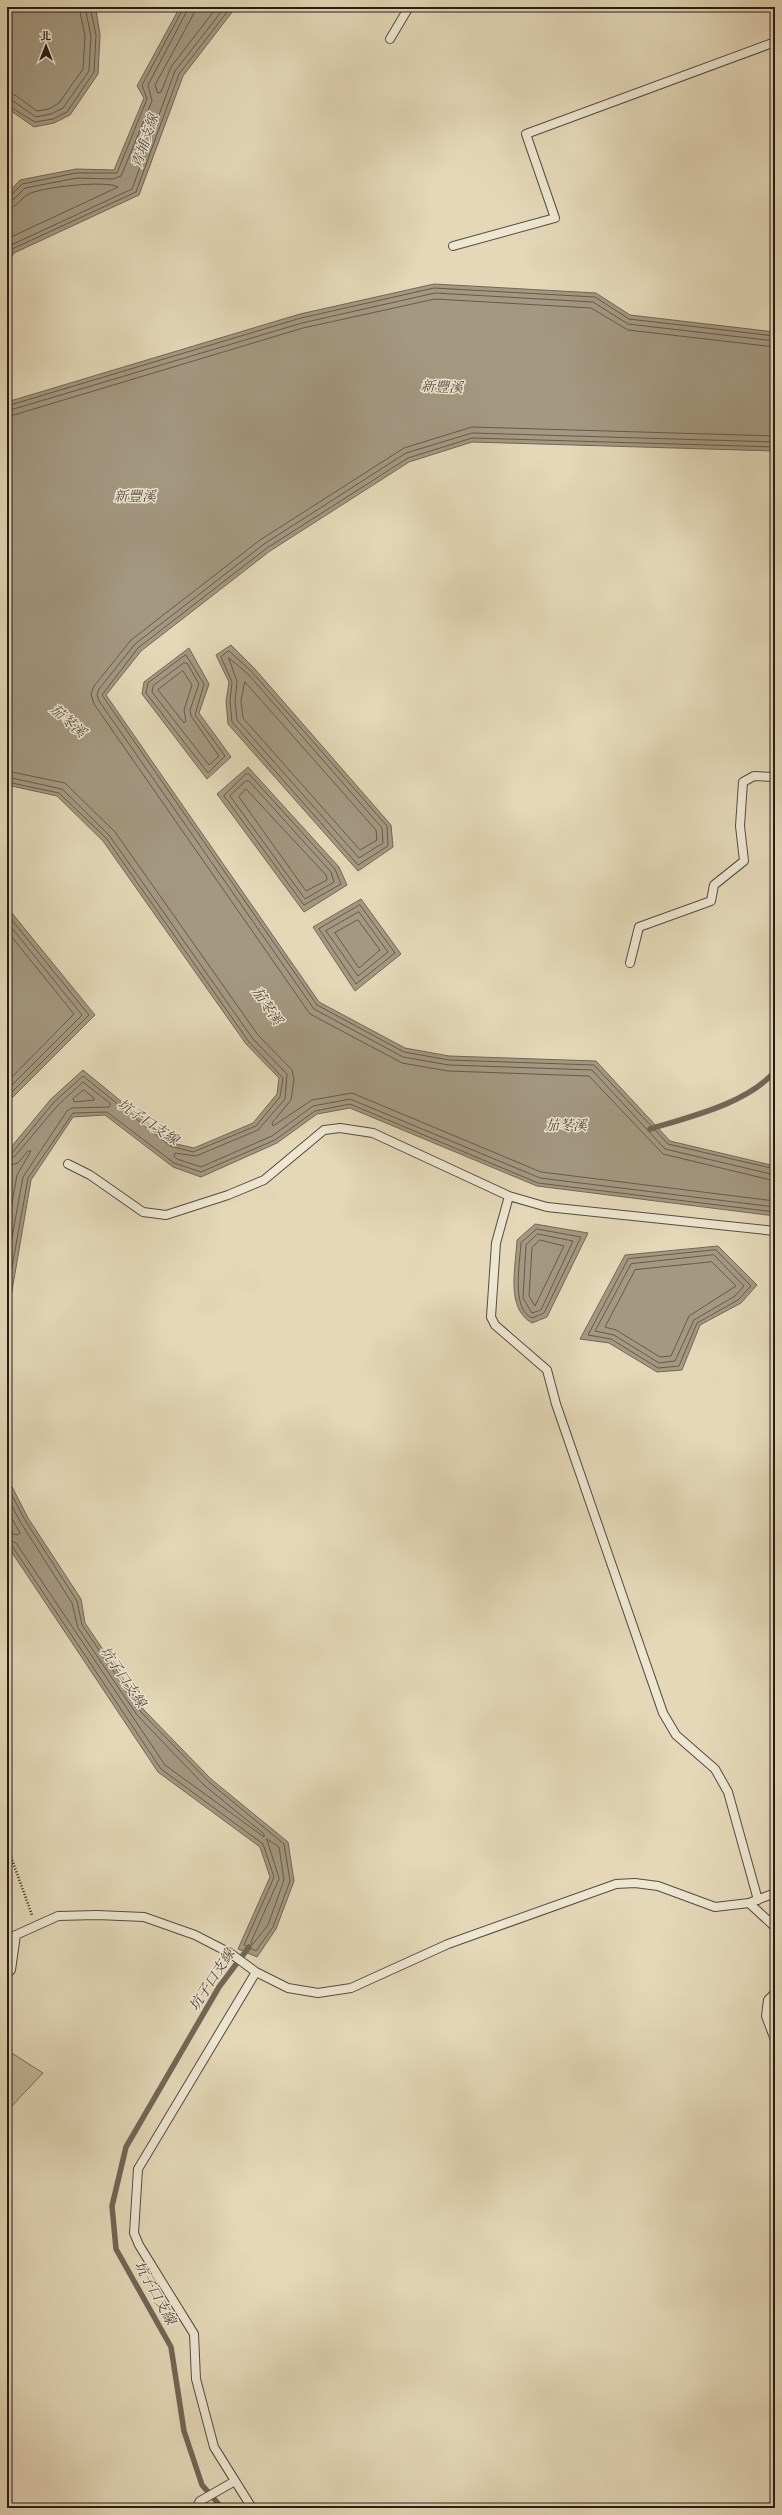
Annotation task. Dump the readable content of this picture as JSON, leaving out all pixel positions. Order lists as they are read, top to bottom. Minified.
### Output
{"water":["青埔支線","新豐溪","茄苳溪","坑子口支線"],"north":"top"}
